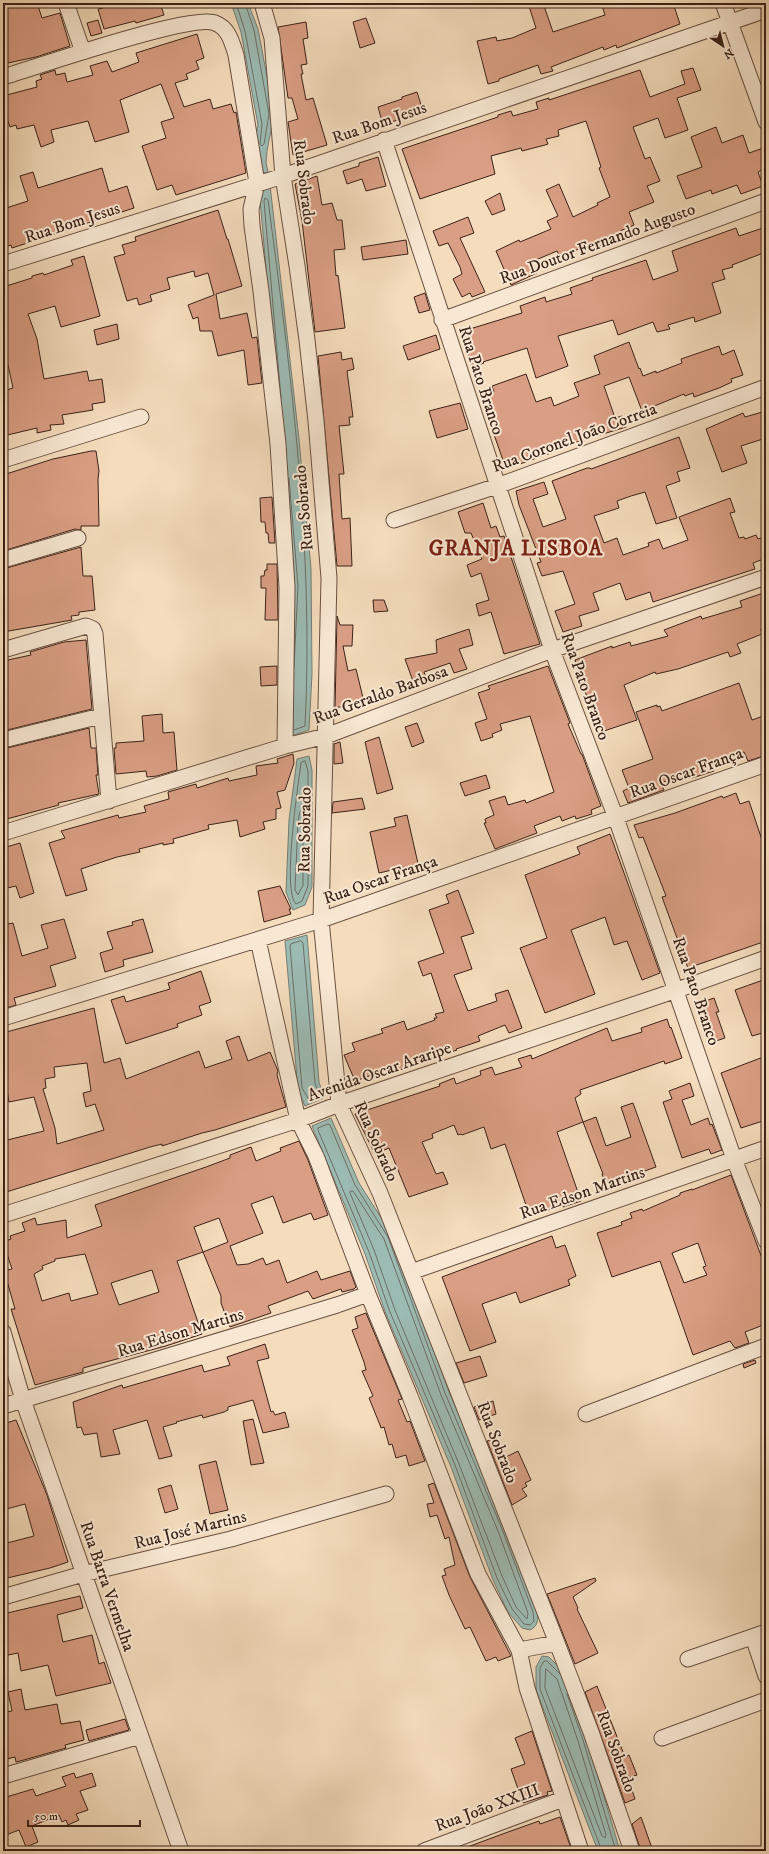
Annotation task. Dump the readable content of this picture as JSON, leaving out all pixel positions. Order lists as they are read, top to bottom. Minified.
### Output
{"streets":{"street":["Rua Bom Jesus","Rua Sobrado","Rua Doutor Fernando Augusto","Rua Pato Branco","Rua Coronel João Correia","Rua Geraldo Barbosa","Rua Oscar França","Avenida Oscar Araripe","Rua Edson Martins","Rua José Martins","Rua Barra Vermelha","Rua João XXIII"]},"crossings":[["Rua Bom Jesus","Rua Sobrado"],["Rua Bom Jesus","Rua Pato Branco"],["Rua Sobrado","Rua Geraldo Barbosa"],["Rua Sobrado","Rua Oscar França"],["Rua Sobrado","Avenida Oscar Araripe"],["Rua Sobrado","Rua Edson Martins"],["Rua Doutor Fernando Augusto","Rua Pato Branco"],["Rua Pato Branco","Rua Coronel João Correia"],["Rua Pato Branco","Rua Geraldo Barbosa"],["Rua Pato Branco","Rua Oscar França"],["Rua Pato Branco","Avenida Oscar Araripe"],["Rua Pato Branco","Rua Edson Martins"],["Rua Edson Martins","Rua Barra Vermelha"],["Rua José Martins","Rua Barra Vermelha"]],"districts":["GRANJA LISBOA"],"scale_bar":"50 m","north":"bottom right"}
